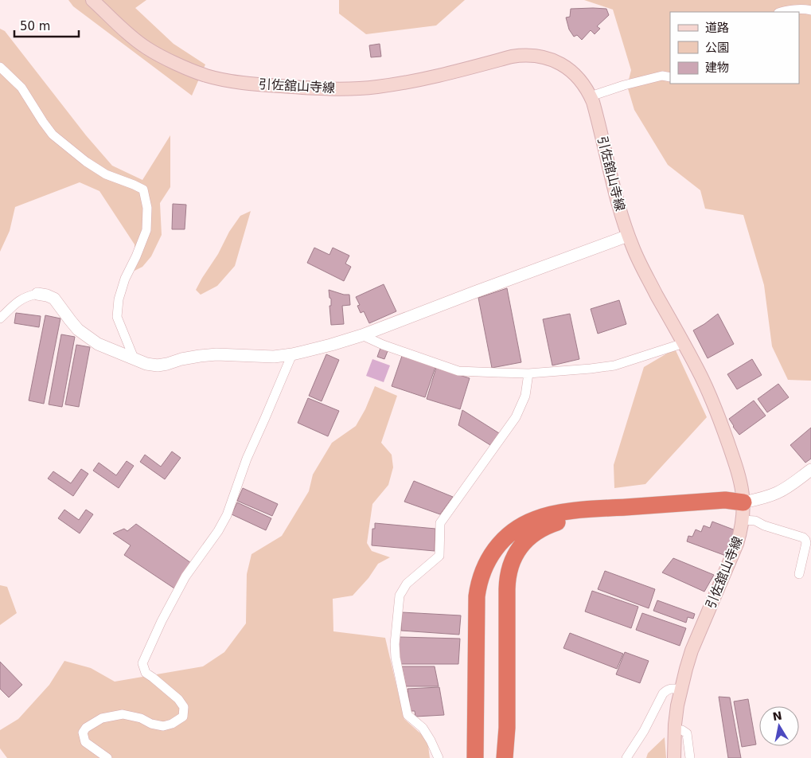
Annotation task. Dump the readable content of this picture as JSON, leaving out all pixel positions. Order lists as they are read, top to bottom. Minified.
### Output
{"streets":{"main road":["引佐舘山寺線"]},"legend":["道路","公園","建物"],"scale_bar":"50 m","north":"top"}
